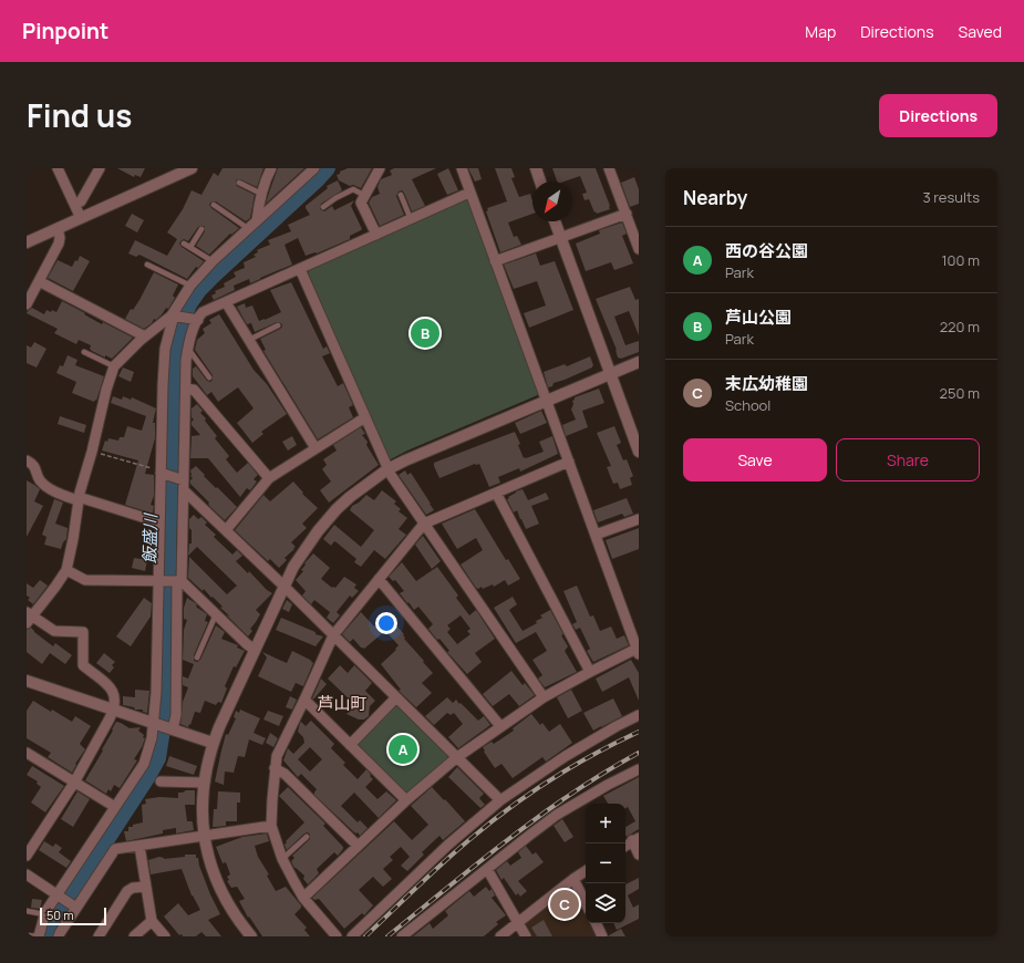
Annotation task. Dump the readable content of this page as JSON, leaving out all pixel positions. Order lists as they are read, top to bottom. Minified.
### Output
{"districts":["芦山町"],"water":["飯盛川"],"scale_bar":"50 m","north":"bottom left","page":{"header":"Pinpoint","nav":["Map","Directions","Saved"],"title":"Find us","buttons":["Directions",["Save","Share"]],"heading":["Nearby","3 results"],"list":[{"mark":"A","name":"西の谷公園","note":"Park","value":"100 m"},{"mark":"B","name":"芦山公園","note":"Park","value":"220 m"},{"mark":"C","name":"末広幼稚園","note":"School","value":"250 m"}],"pins":["B","A","C"],"map_buttons":["+","−"],"scale":"50 m"}}
